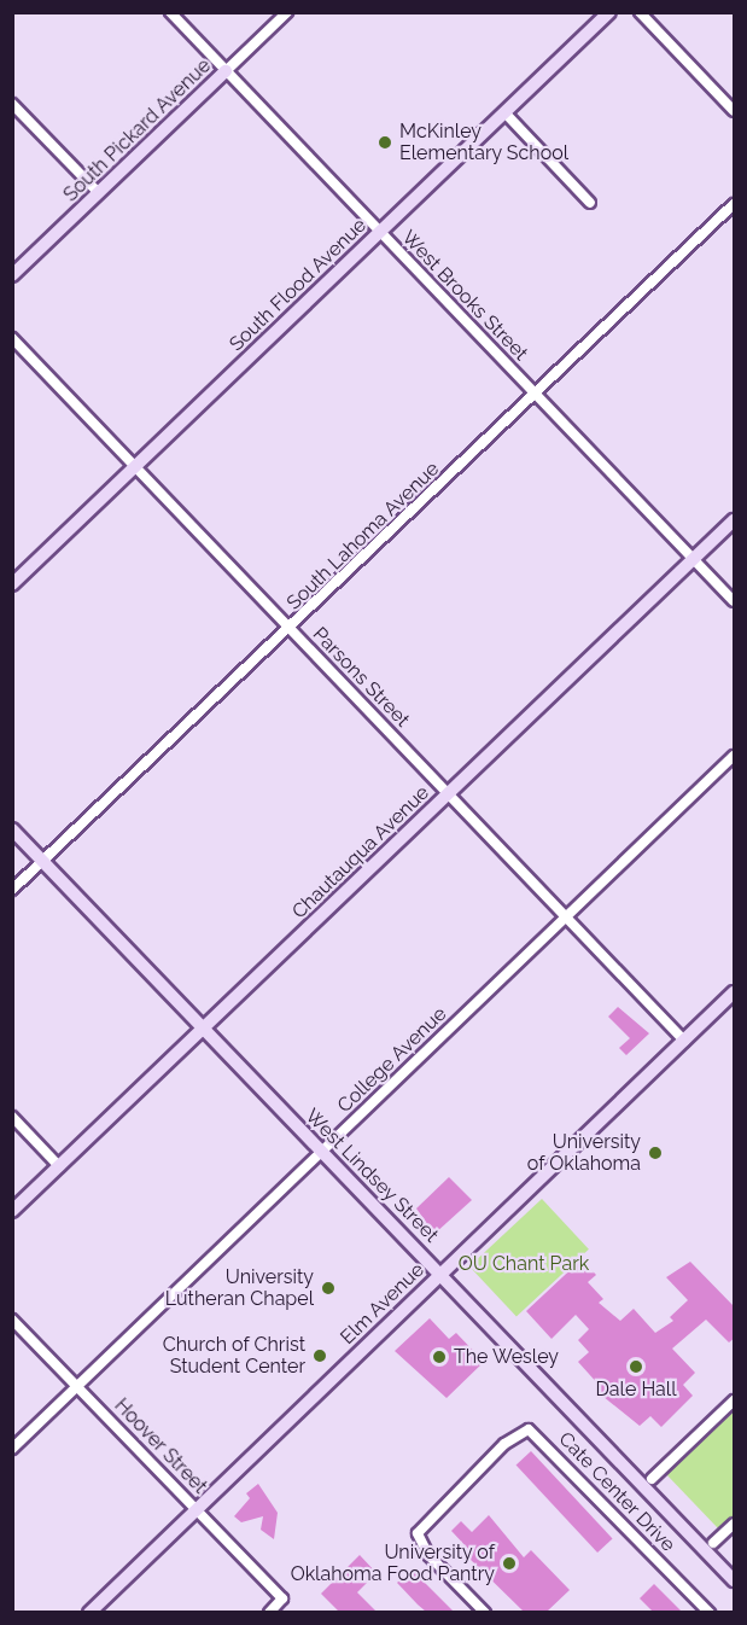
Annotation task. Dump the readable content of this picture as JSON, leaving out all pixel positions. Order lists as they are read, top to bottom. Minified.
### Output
{"streets":{"street":["South Pickard Avenue","South Flood Avenue","West Brooks Street","South Lahoma Avenue","Parsons Street","Chautauqua Avenue","College Avenue","West Lindsey Street","Elm Avenue","Hoover Street","Cate Center Drive"]},"crossings":[["South Pickard Avenue","West Brooks Street"],["South Flood Avenue","West Brooks Street"],["South Flood Avenue","Parsons Street"],["West Brooks Street","South Lahoma Avenue"],["West Brooks Street","Chautauqua Avenue"],["South Lahoma Avenue","Parsons Street"],["South Lahoma Avenue","West Lindsey Street"],["Parsons Street","Chautauqua Avenue"],["Parsons Street","College Avenue"],["Parsons Street","Elm Avenue"],["Chautauqua Avenue","West Lindsey Street"],["College Avenue","West Lindsey Street"],["College Avenue","Hoover Street"],["West Lindsey Street","Elm Avenue"],["Elm Avenue","Hoover Street"]],"parks":["OU Chant Park"],"places":["McKinley Elementary School","University of Oklahoma","University Lutheran Chapel","Church of Christ Student Center","The Wesley","Dale Hall","University of Oklahoma Food Pantry"]}
